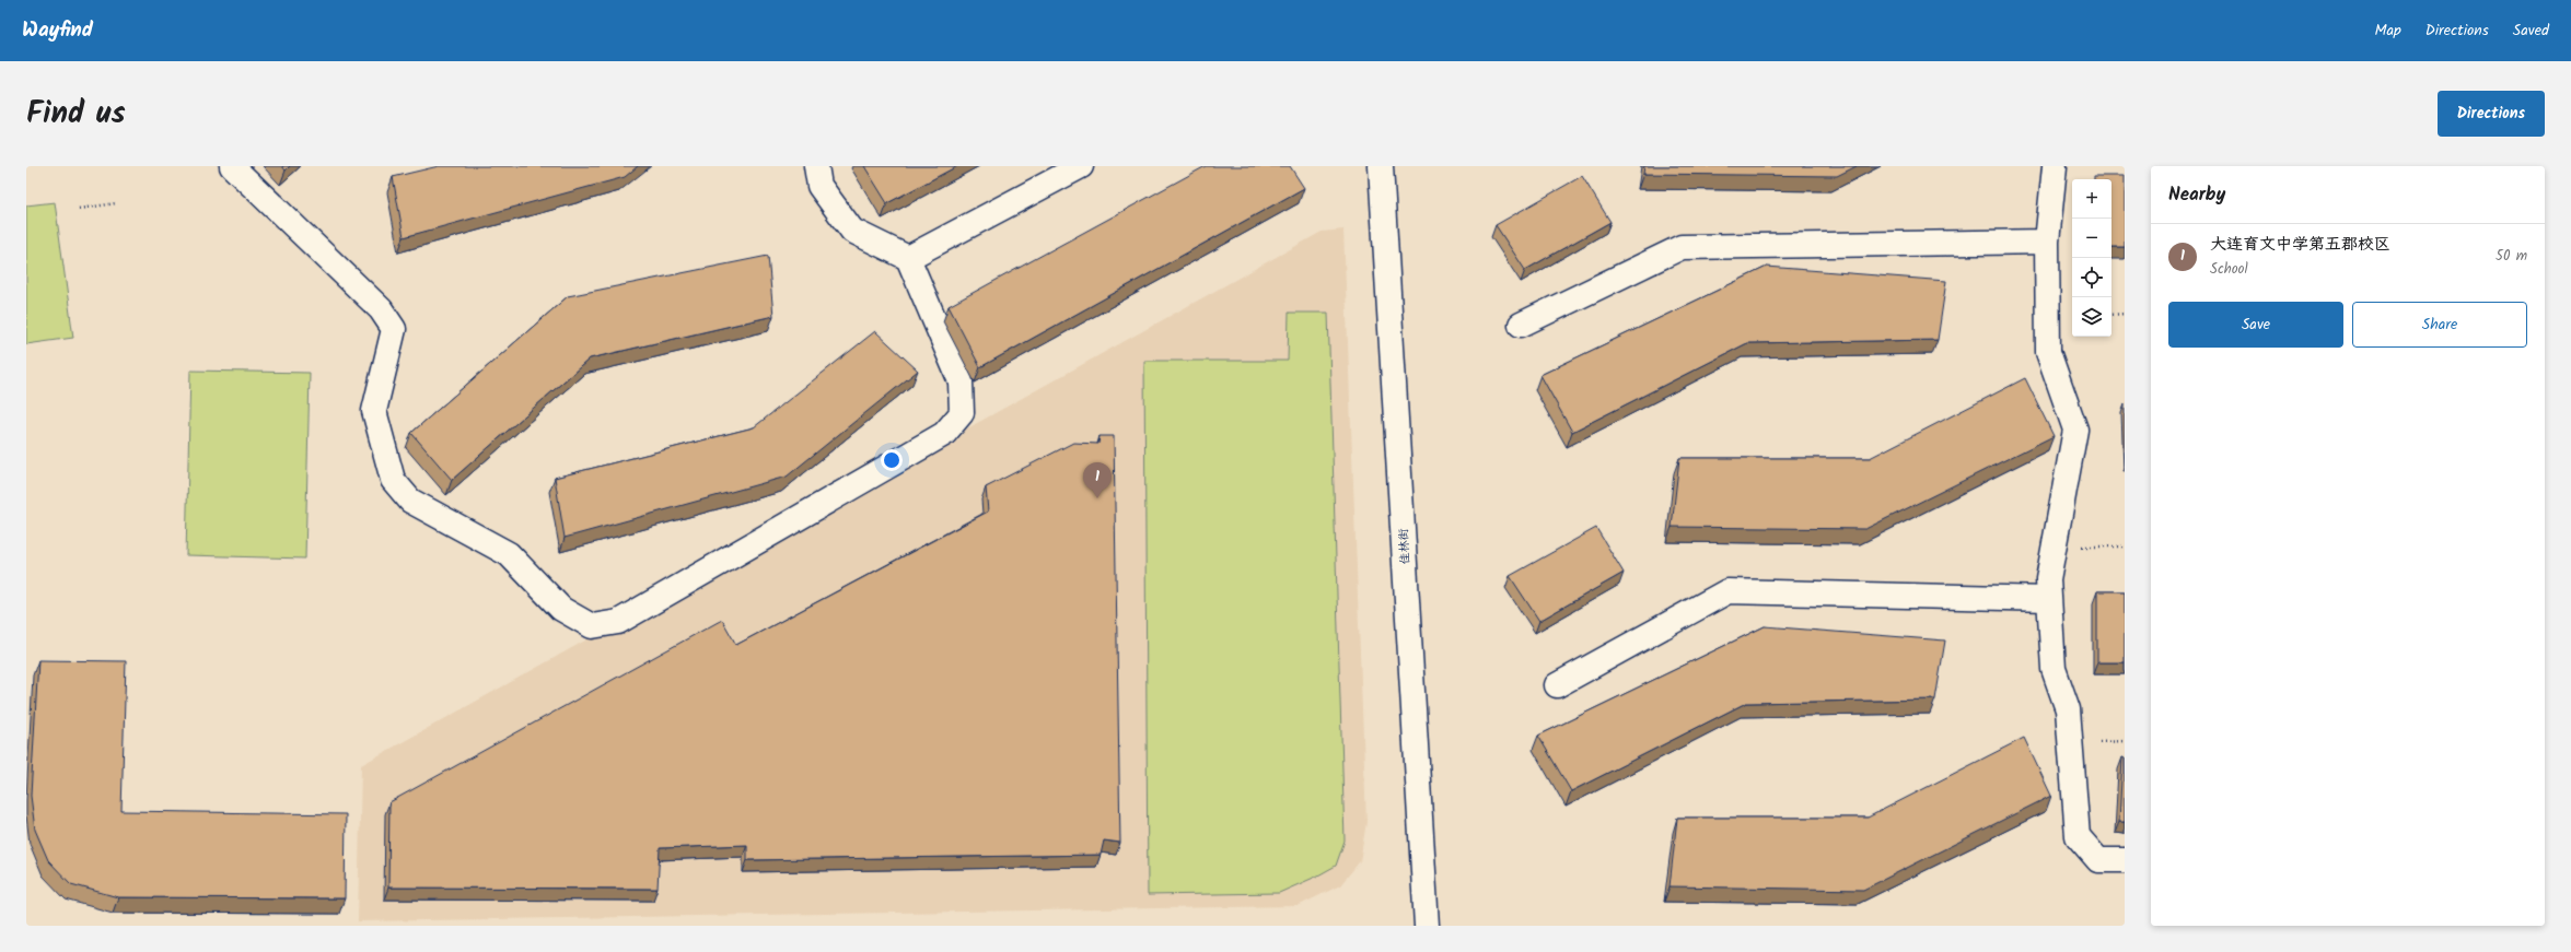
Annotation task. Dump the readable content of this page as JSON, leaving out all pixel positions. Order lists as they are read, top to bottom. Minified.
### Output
{"streets":{"street":["佳林街"]},"page":{"header":"Wayfind","nav":["Map","Directions","Saved"],"title":"Find us","buttons":["Directions",["Save","Share"]],"heading":"Nearby","map_buttons":["+","−"],"list":[{"mark":"1","name":"大连育文中学第五郡校区","note":"School","value":"50 m"}],"pins":"1"}}
